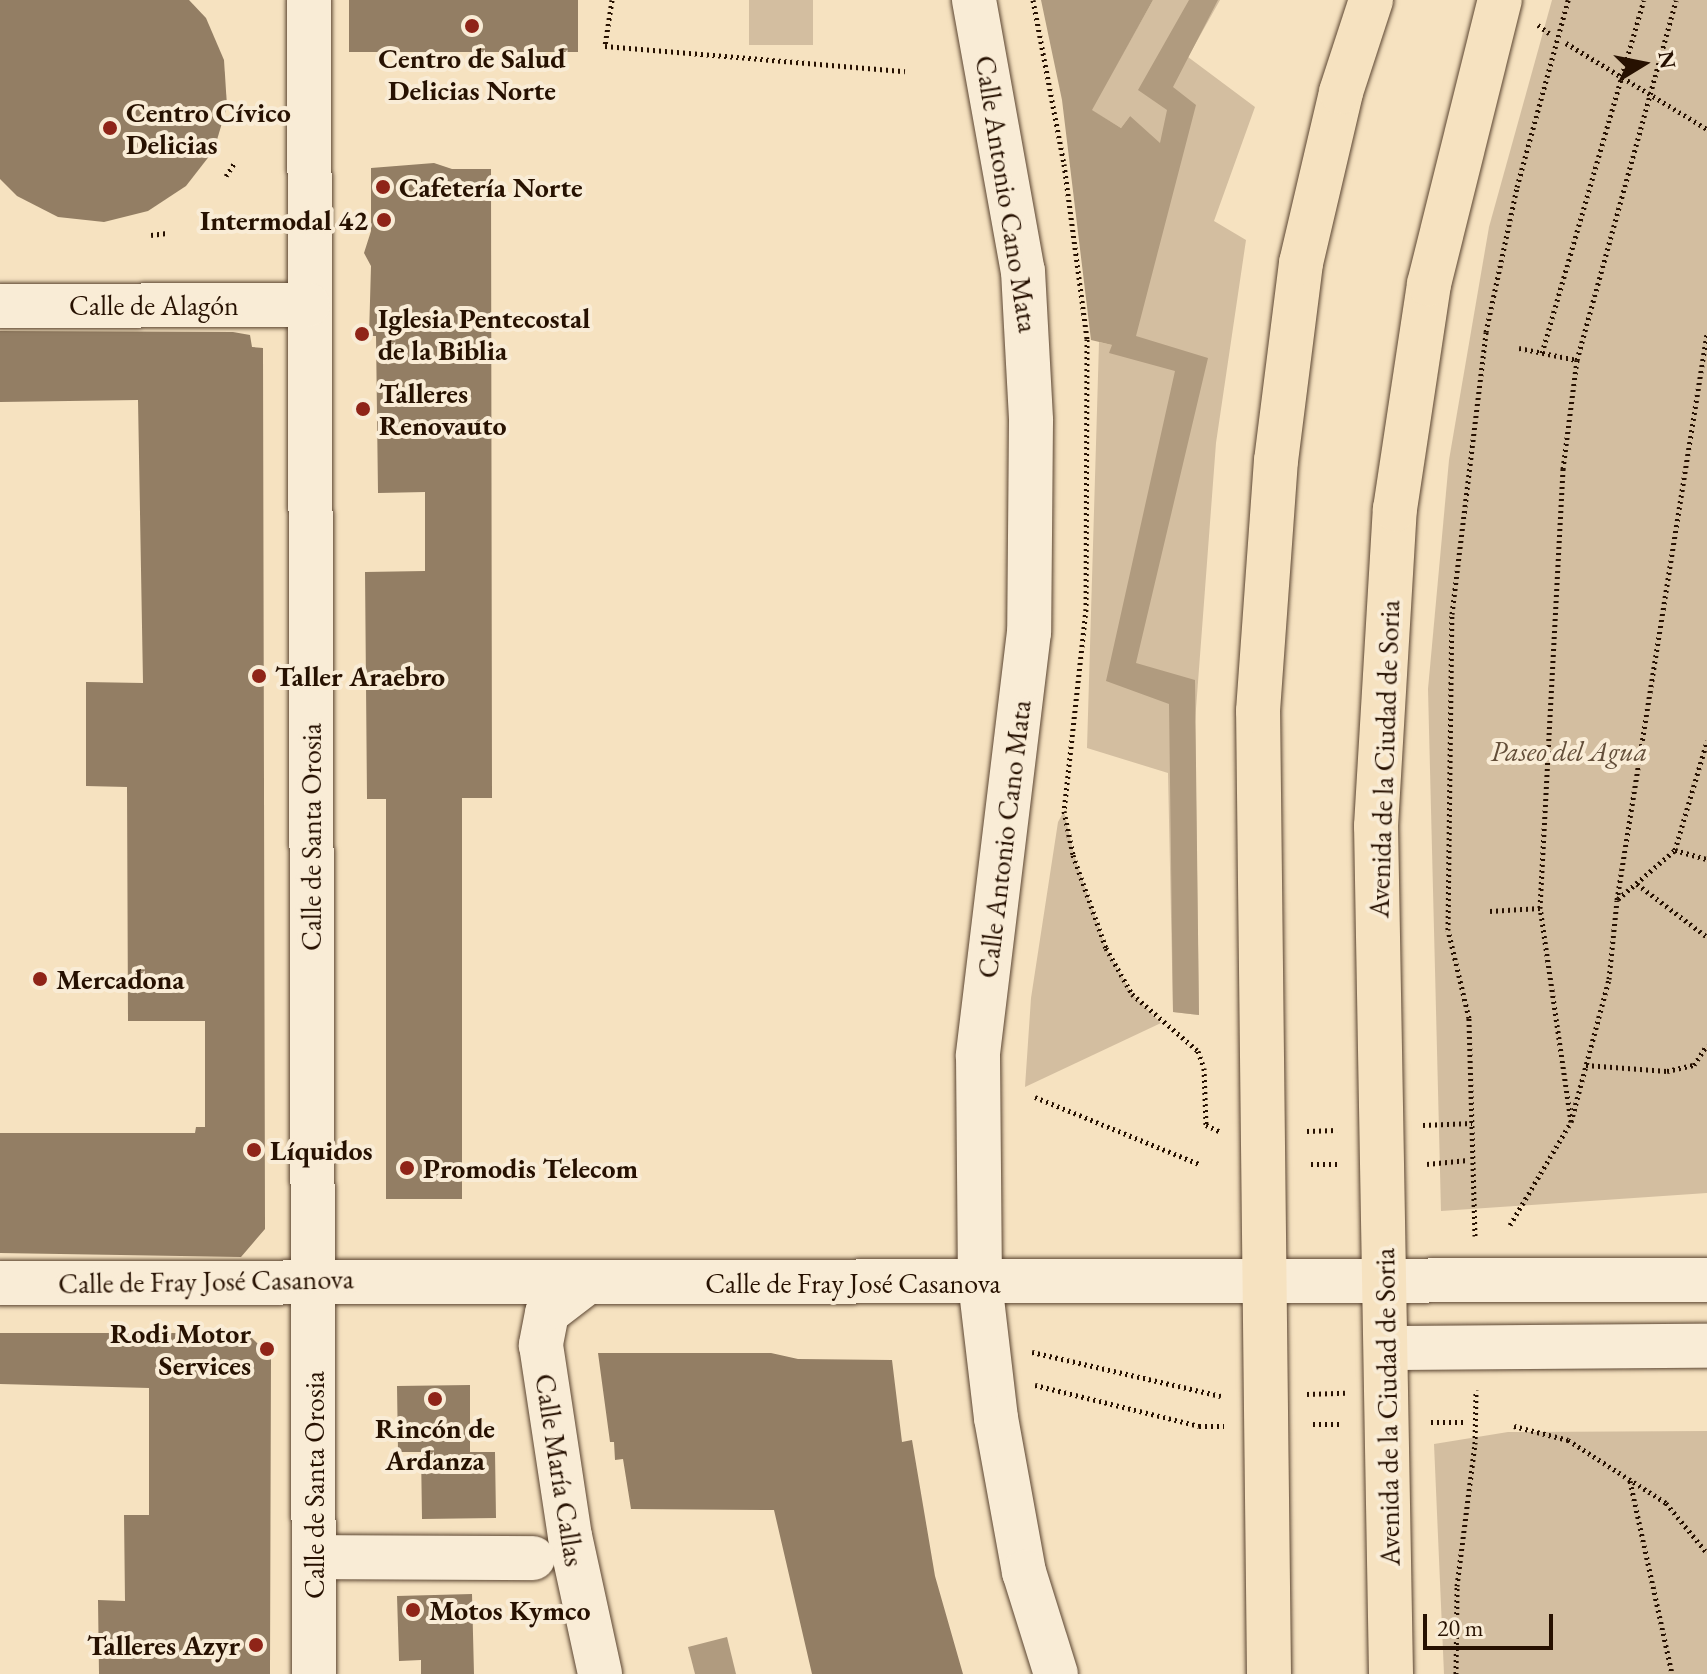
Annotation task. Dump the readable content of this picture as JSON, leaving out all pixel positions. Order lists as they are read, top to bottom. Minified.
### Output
{"streets":{"main road":["Avenida de la Ciudad de Soria"],"street":["Calle Antonio Cano Mata","Calle de Alagón","Calle de Santa Orosia","Calle de Fray José Casanova","Calle María Callas"]},"crossings":[["Calle Antonio Cano Mata","Calle de Fray José Casanova"],["Calle de Alagón","Calle de Santa Orosia"],["Avenida de la Ciudad de Soria","Calle de Fray José Casanova"],["Calle de Santa Orosia","Calle de Fray José Casanova"],["Calle de Fray José Casanova","Calle María Callas"]],"parks":["Paseo del Agua"],"places":["Centro de Salud Delicias Norte","Centro Cívico Delicias","Cafetería Norte","Intermodal 42","Iglesia Pentecostal de la Biblia","Talleres Renovauto","Taller Araebro","Mercadona","Líquidos","Promodis Telecom","Rodi Motor Services","Rincón de Ardanza","Motos Kymco","Talleres Azyr"],"scale_bar":"20 m","north":"right"}
